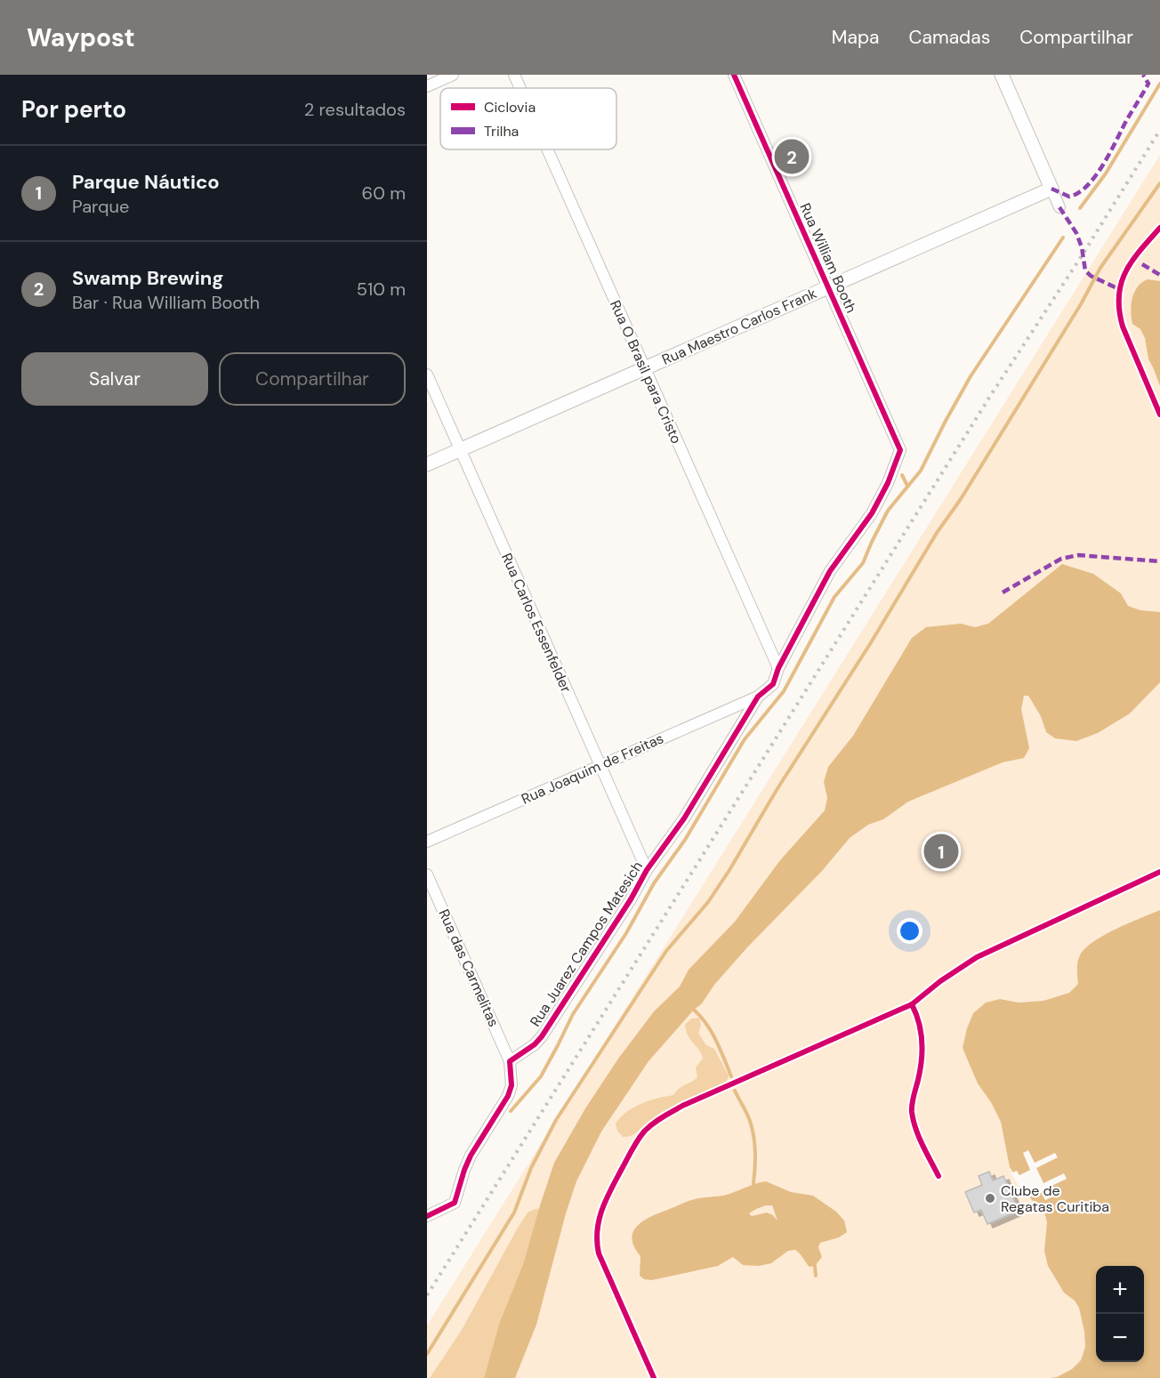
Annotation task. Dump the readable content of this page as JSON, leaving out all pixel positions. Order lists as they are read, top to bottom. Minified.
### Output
{"streets":{"street":["Rua William Booth","Rua Maestro Carlos Frank","Rua O Brasil para Cristo","Rua Carlos Essenfelder","Rua Joaquim de Freitas","Rua Juarez Campos Matesich","Rua das Carmelitas"]},"crossings":[["Rua William Booth","Rua Maestro Carlos Frank"],["Rua William Booth","Rua Juarez Campos Matesich"],["Rua Maestro Carlos Frank","Rua O Brasil para Cristo"],["Rua Maestro Carlos Frank","Rua Carlos Essenfelder"],["Rua O Brasil para Cristo","Rua Juarez Campos Matesich"],["Rua Carlos Essenfelder","Rua Joaquim de Freitas"],["Rua Carlos Essenfelder","Rua Juarez Campos Matesich"],["Rua Joaquim de Freitas","Rua Juarez Campos Matesich"],["Rua Juarez Campos Matesich","Rua das Carmelitas"]],"places":["Clube de Regatas Curitiba"],"legend":["Ciclovia","Trilha"],"page":{"header":"Waypost","nav":["Mapa","Camadas","Compartilhar"],"heading":["Por perto","2 resultados"],"pins":["2","1"],"list":[{"mark":"1","name":"Parque Náutico","note":"Parque","value":"60 m"},{"mark":"2","name":"Swamp Brewing","note":"Bar · Rua William Booth","value":"510 m"}],"buttons":["Salvar","Compartilhar"],"map_buttons":["+","−"]}}
